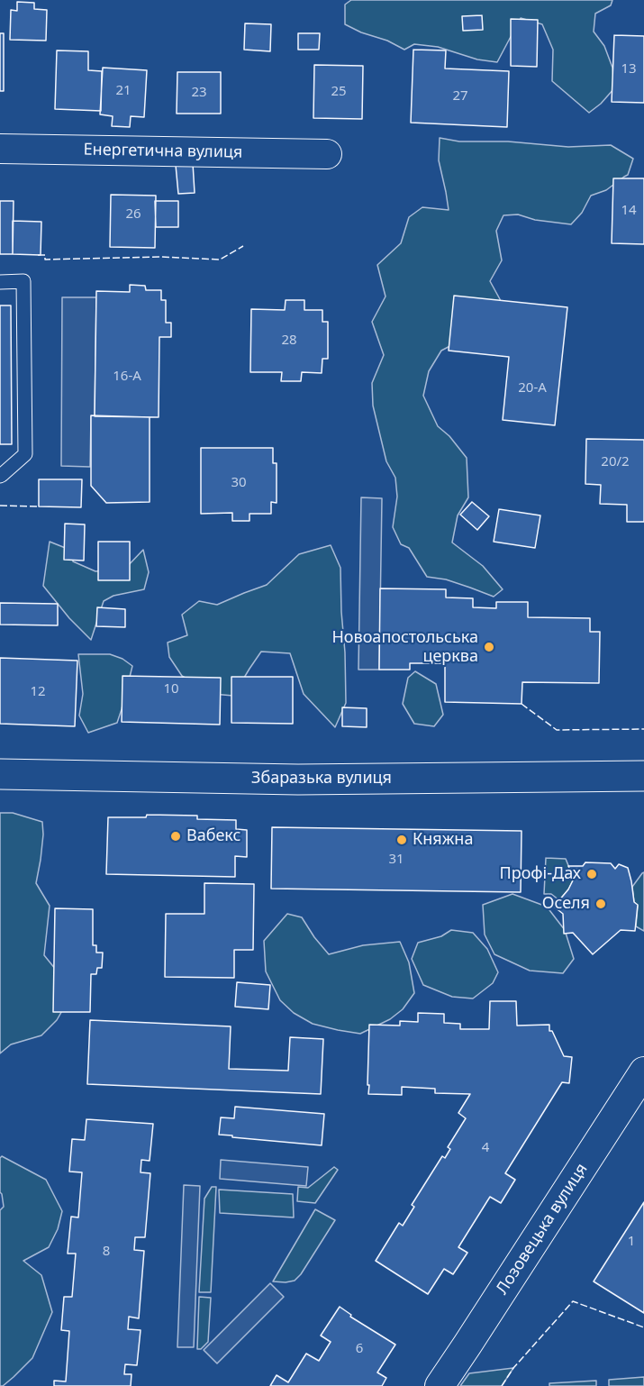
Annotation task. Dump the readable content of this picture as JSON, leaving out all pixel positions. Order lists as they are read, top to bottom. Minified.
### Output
{"streets":{"main road":["Збаразька вулиця"],"street":["Енергетична вулиця","Лозовецька вулиця"]},"places":["Новоапостольська церква","Вабекс","Княжна","Профі-Дах","Оселя"],"house_numbers":["13","21","25","23","27","14","26","28","16-А","20-А","20/2","30","10","12","31","4","1","8","6"]}
